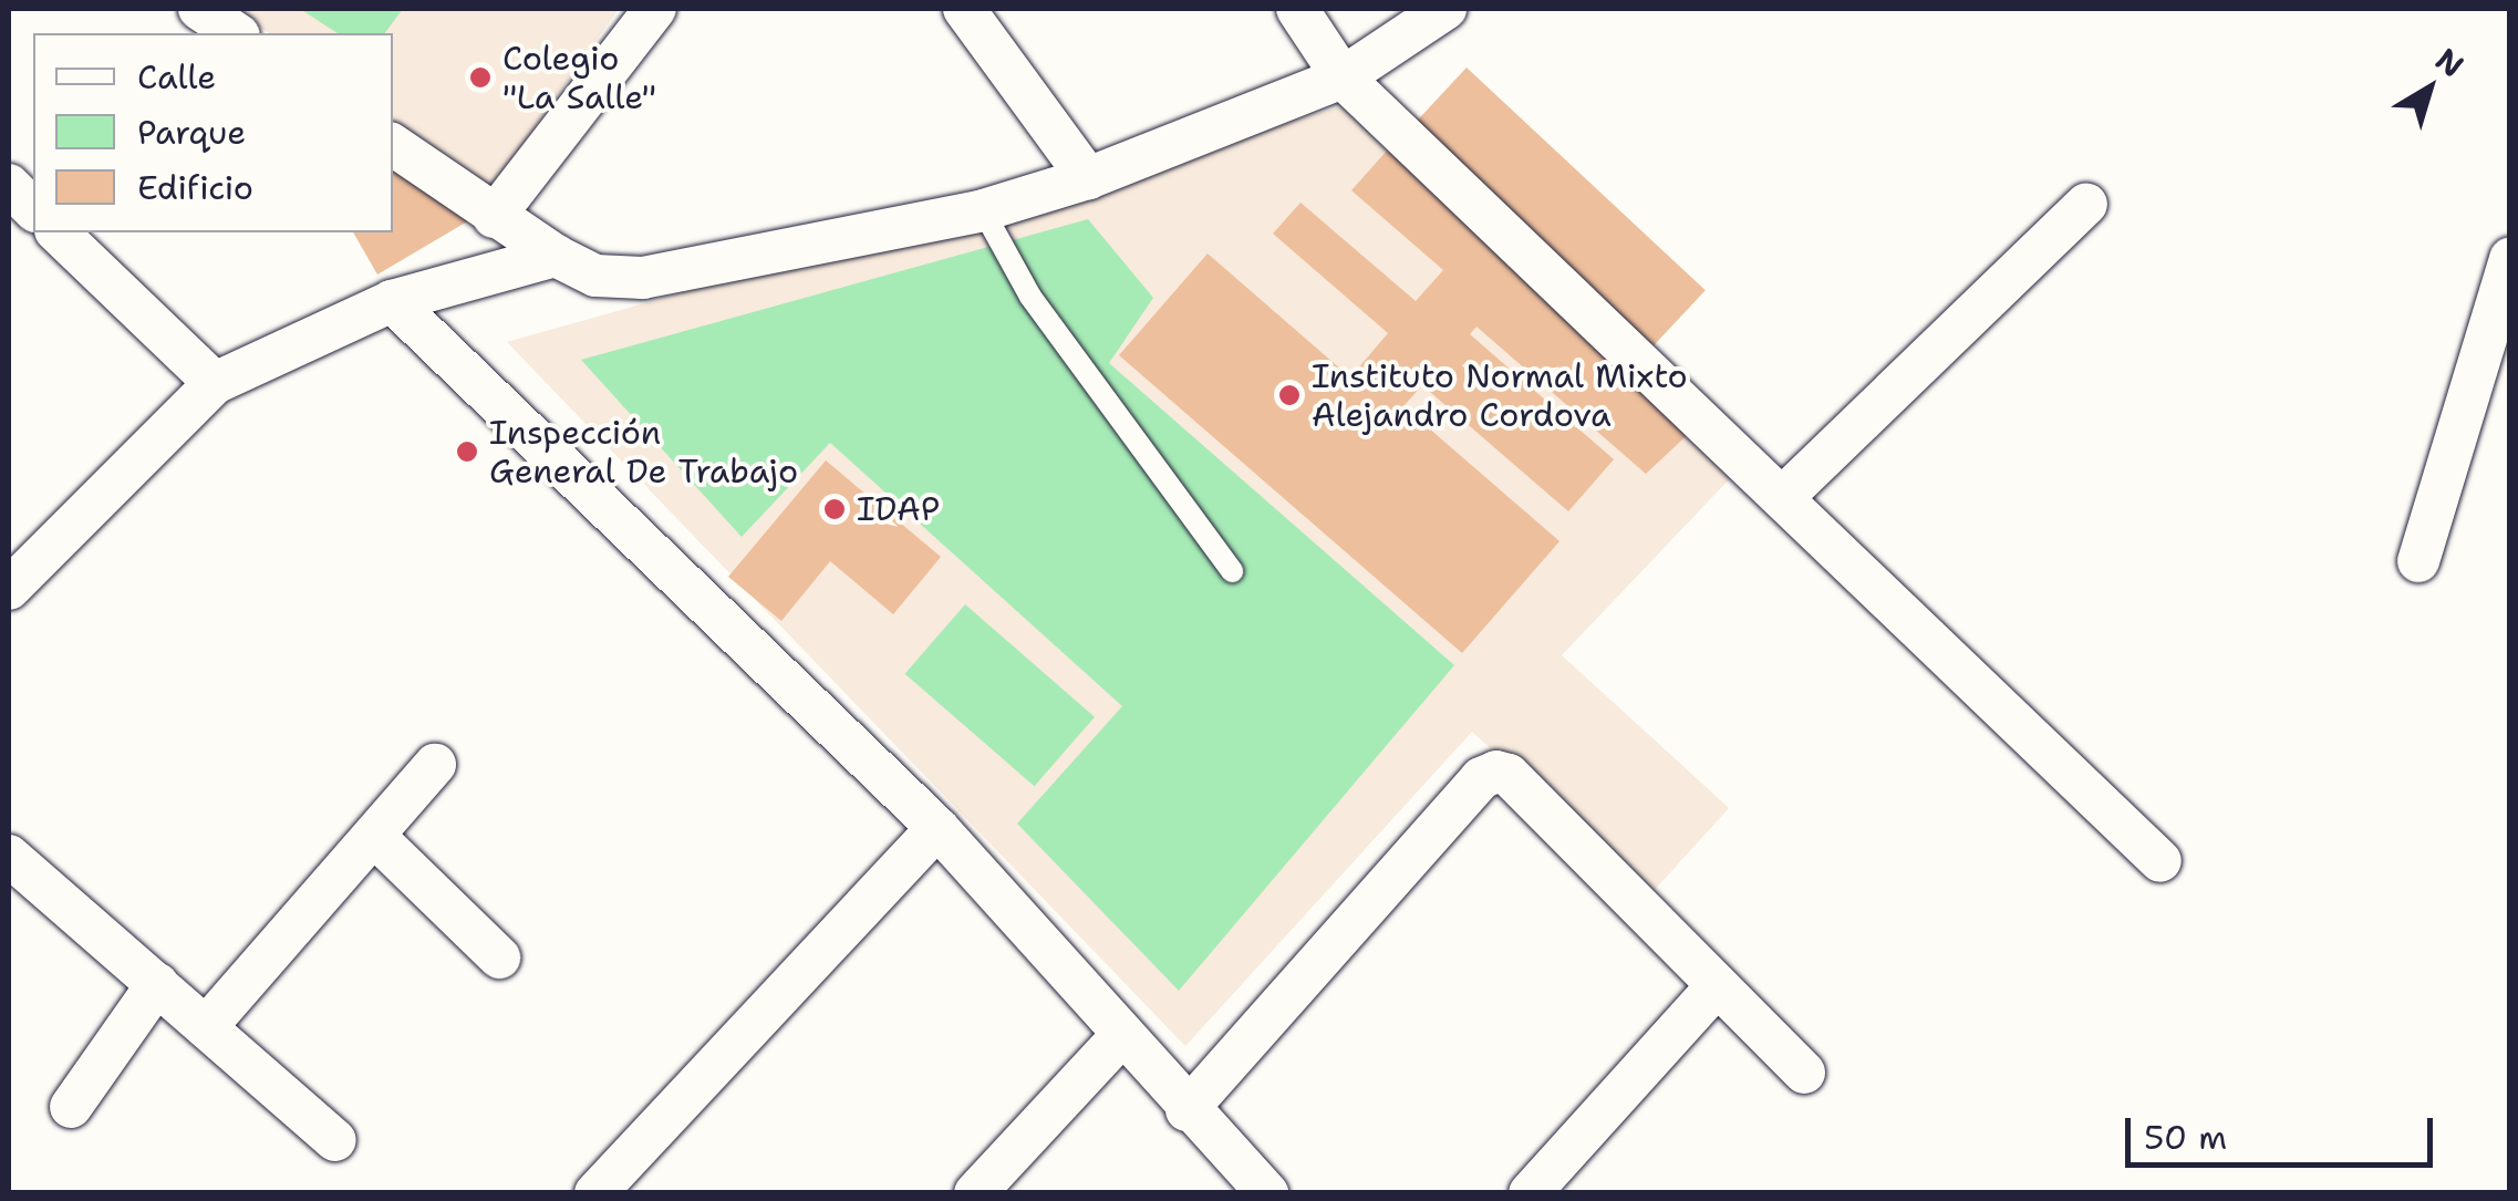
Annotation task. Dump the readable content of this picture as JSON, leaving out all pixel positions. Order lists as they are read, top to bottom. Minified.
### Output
{"places":["Colegio \"La Salle\"","Instituto Normal Mixto Alejandro Cordova","Inspección General De Trabajo","IDAP"],"legend":["Calle","Parque","Edificio"],"scale_bar":"50 m","north":"top right"}
